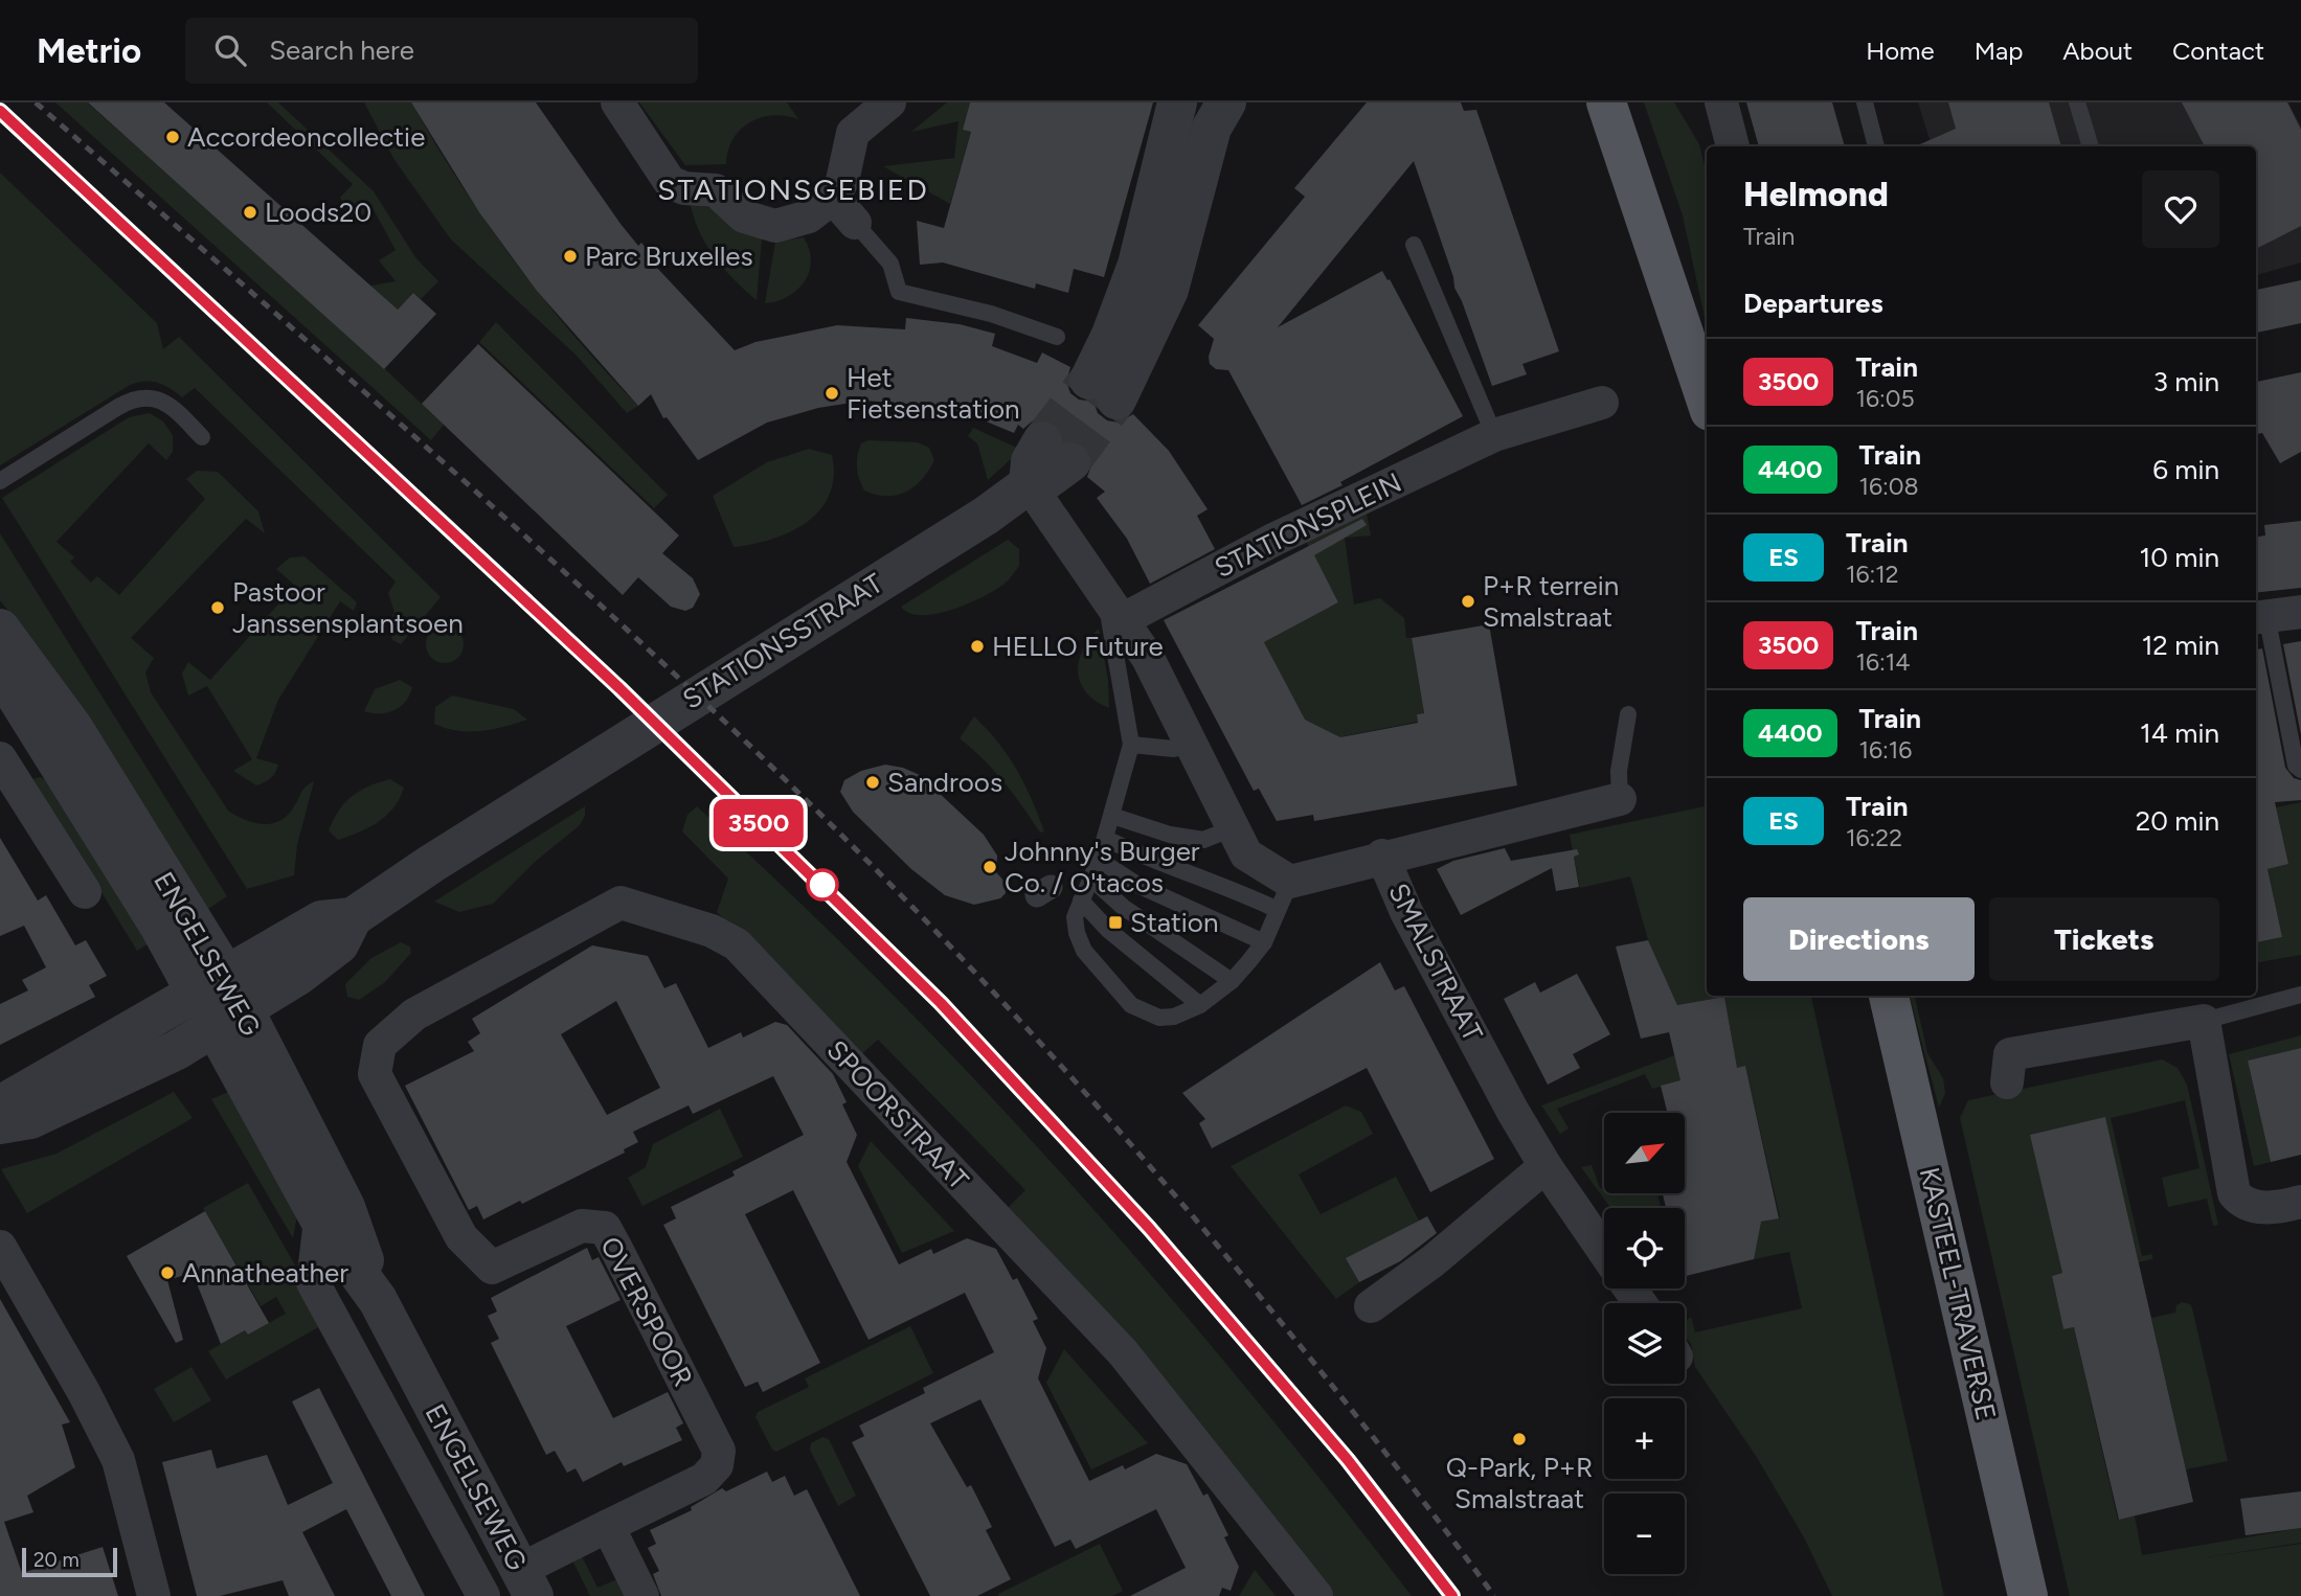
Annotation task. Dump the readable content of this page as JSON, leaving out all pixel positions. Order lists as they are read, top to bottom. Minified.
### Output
{"streets":{"main road":["KASTEEL-TRAVERSE"],"street":["STATIONSPLEIN","STATIONSSTRAAT","ENGELSEWEG","SMALSTRAAT","SPOORSTRAAT","OVERSPOOR"]},"crossings":[["STATIONSSTRAAT","ENGELSEWEG"],["ENGELSEWEG","OVERSPOOR"],["SPOORSTRAAT","OVERSPOOR"]],"districts":["STATIONSGEBIED"],"places":{"other":["Accordeoncollectie","Loods20","Parc Bruxelles","Het Fietsenstation","P+R terrein Smalstraat","Pastoor Janssensplantsoen","HELLO Future","Sandroos","Johnny's Burger Co. / O'tacos","Annatheather","Q-Park, P+R Smalstraat"],"transit":["Station"]},"scale_bar":"20 m","north":"top right","page":{"header":"Metrio","search":"Search here","nav":["Home","Map","About","Contact"],"on_map":"3500","heading":[["Helmond","Train"],"Departures"],"list":[{"mark":"3500","name":"Train","note":"16:05","value":"3 min"},{"mark":"4400","name":"Train","note":"16:08","value":"6 min"},{"mark":"ES","name":"Train","note":"16:12","value":"10 min"},{"mark":"3500","name":"Train","note":"16:14","value":"12 min"},{"mark":"4400","name":"Train","note":"16:16","value":"14 min"},{"mark":"ES","name":"Train","note":"16:22","value":"20 min"}],"buttons":["Directions","Tickets"],"map_buttons":["+","−"],"scale":"20 m"}}
